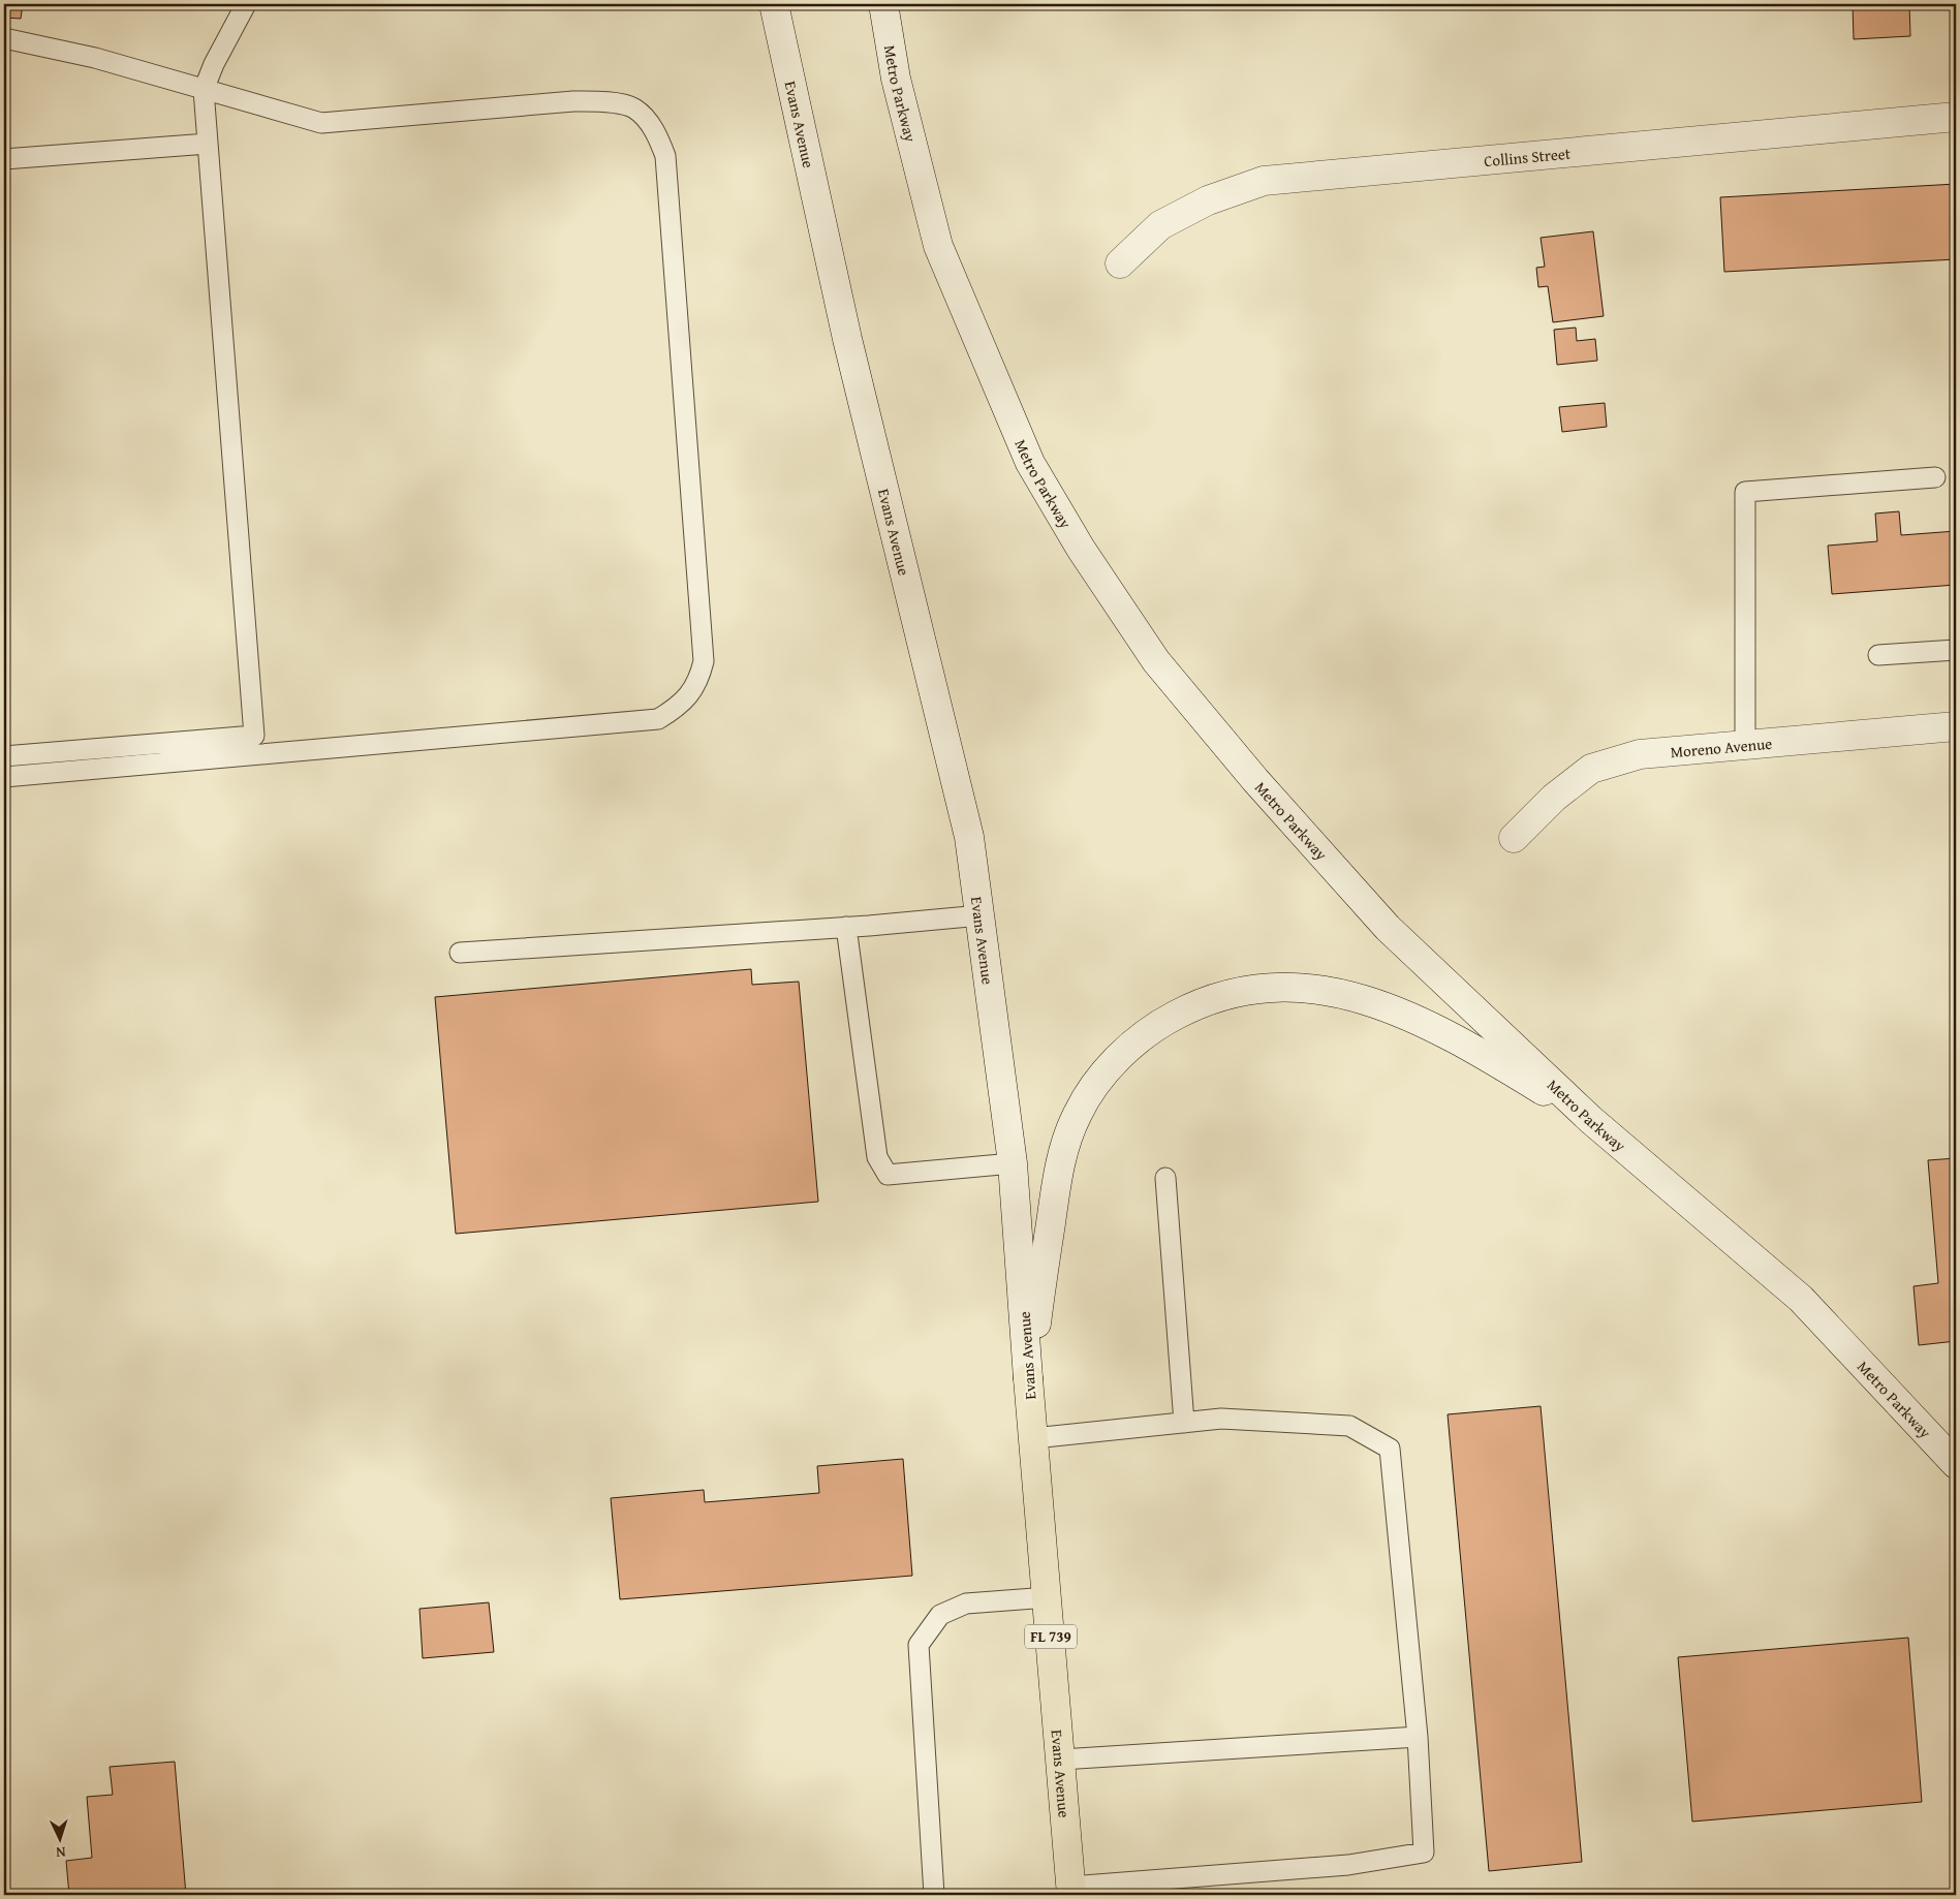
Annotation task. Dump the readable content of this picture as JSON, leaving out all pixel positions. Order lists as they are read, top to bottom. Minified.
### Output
{"streets":{"main road":["Metro Parkway","Evans Avenue","Collins Street","Moreno Avenue","FL 739"]},"north":"bottom"}
